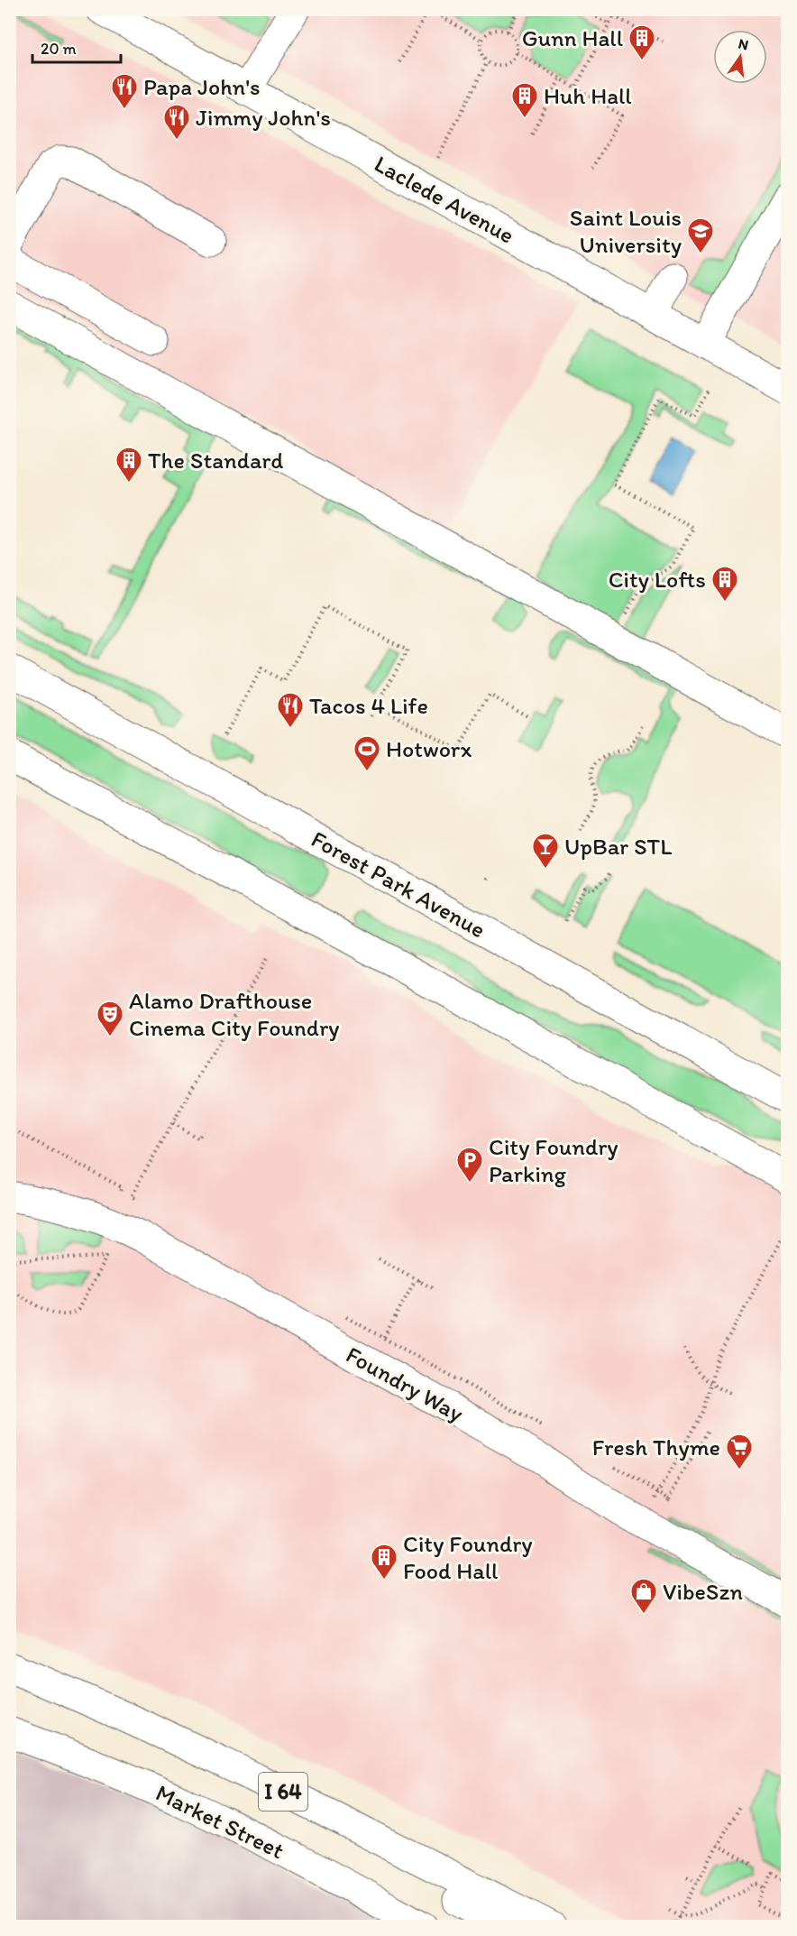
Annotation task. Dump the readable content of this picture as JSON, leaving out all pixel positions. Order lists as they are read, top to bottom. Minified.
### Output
{"streets":{"main road":["Laclede Avenue","Forest Park Avenue","Foundry Way","I 64","Market Street"]},"places":{"building":["Gunn Hall","Huh Hall","The Standard","City Lofts","City Foundry Food Hall"],"restaurant":["Papa John's","Jimmy John's","Tacos 4 Life"],"school or university":["Saint Louis University"],"sports":["Hotworx"],"bar":["UpBar STL"],"theatre":["Alamo Drafthouse Cinema City Foundry"],"parking":["City Foundry Parking"],"supermarket":["Fresh Thyme"],"shop":["VibeSzn"]},"scale_bar":"20 m","north":"top"}
